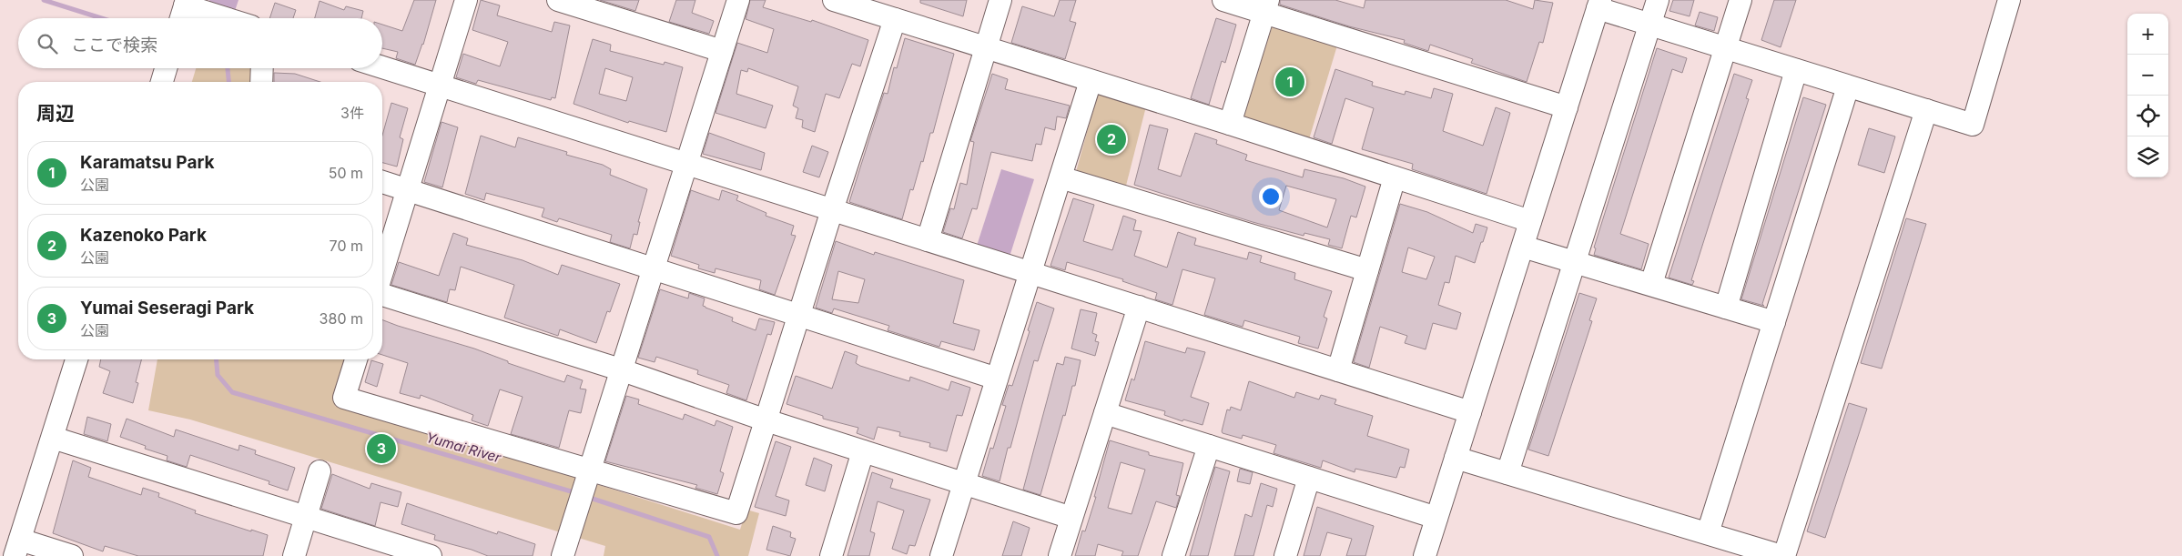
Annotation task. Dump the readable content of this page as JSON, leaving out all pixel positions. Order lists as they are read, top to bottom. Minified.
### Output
{"water":["Yumai River"],"page":{"map_buttons":["+","−"],"search":"ここで検索","pins":["1","2","3"],"heading":["周辺","3件"],"list":[{"mark":"1","name":"Karamatsu Park","note":"公園","value":"50 m"},{"mark":"2","name":"Kazenoko Park","note":"公園","value":"70 m"},{"mark":"3","name":"Yumai Seseragi Park","note":"公園","value":"380 m"}]}}
